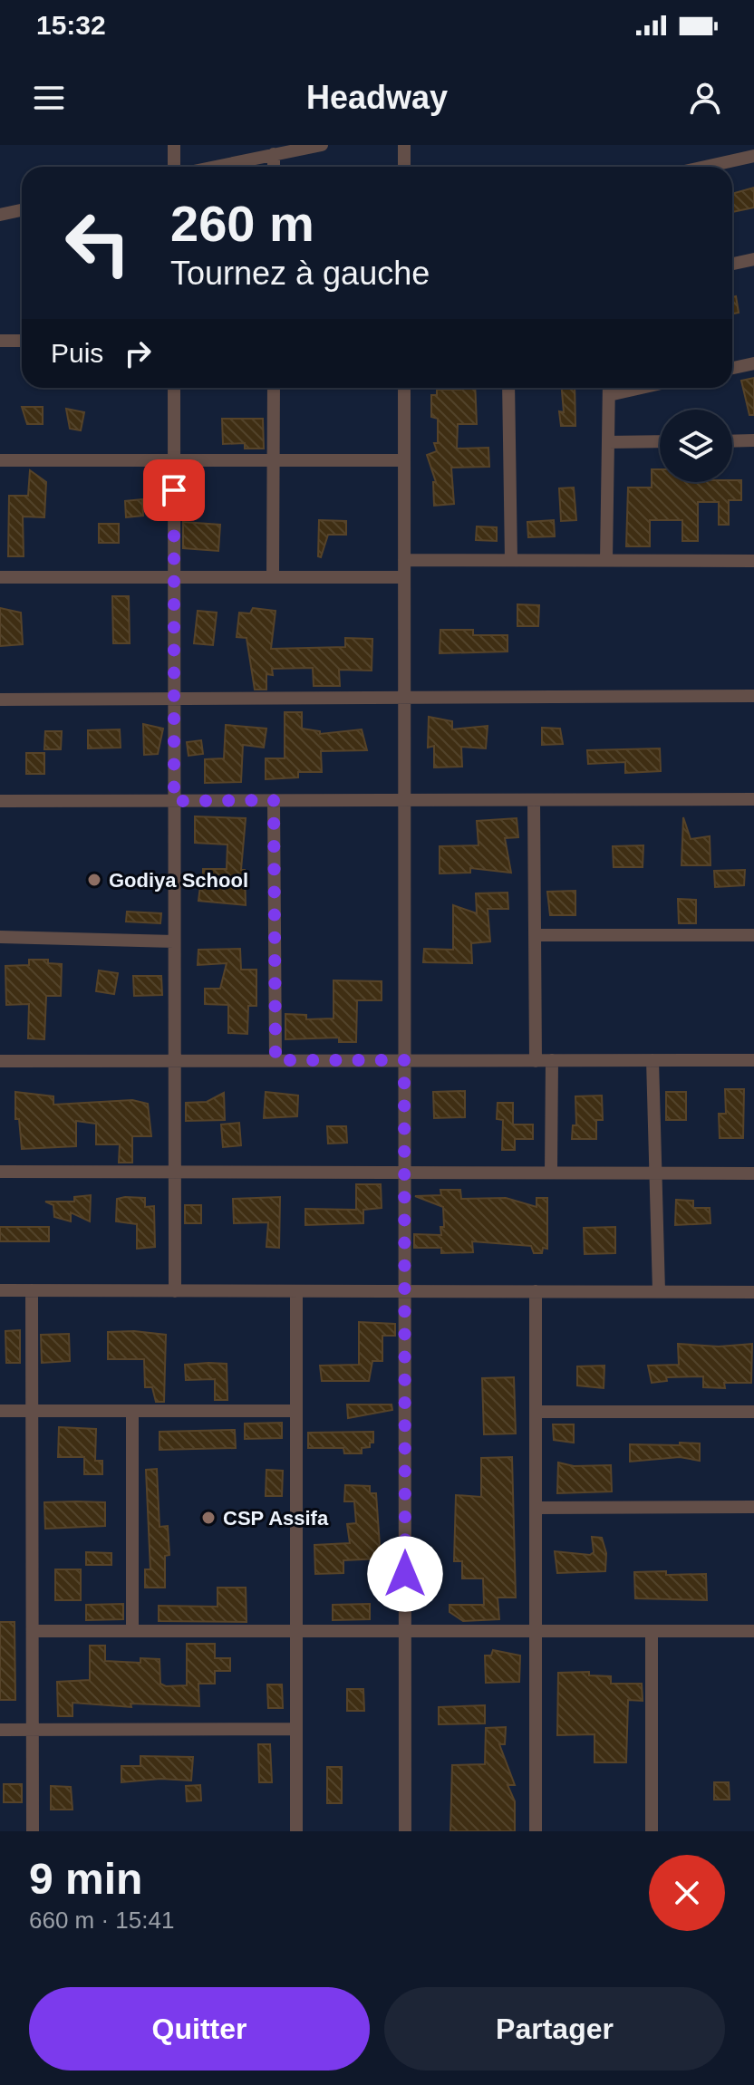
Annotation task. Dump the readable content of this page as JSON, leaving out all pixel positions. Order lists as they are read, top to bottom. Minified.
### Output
{"places":["Godiya School","CSP Assifa"],"page":{"status":"15:32","header":"Headway","turn":["260 m","Tournez à gauche"],"then":"Puis","heading":["9 min","660 m · 15:41"],"buttons":["Quitter","Partager"]}}
